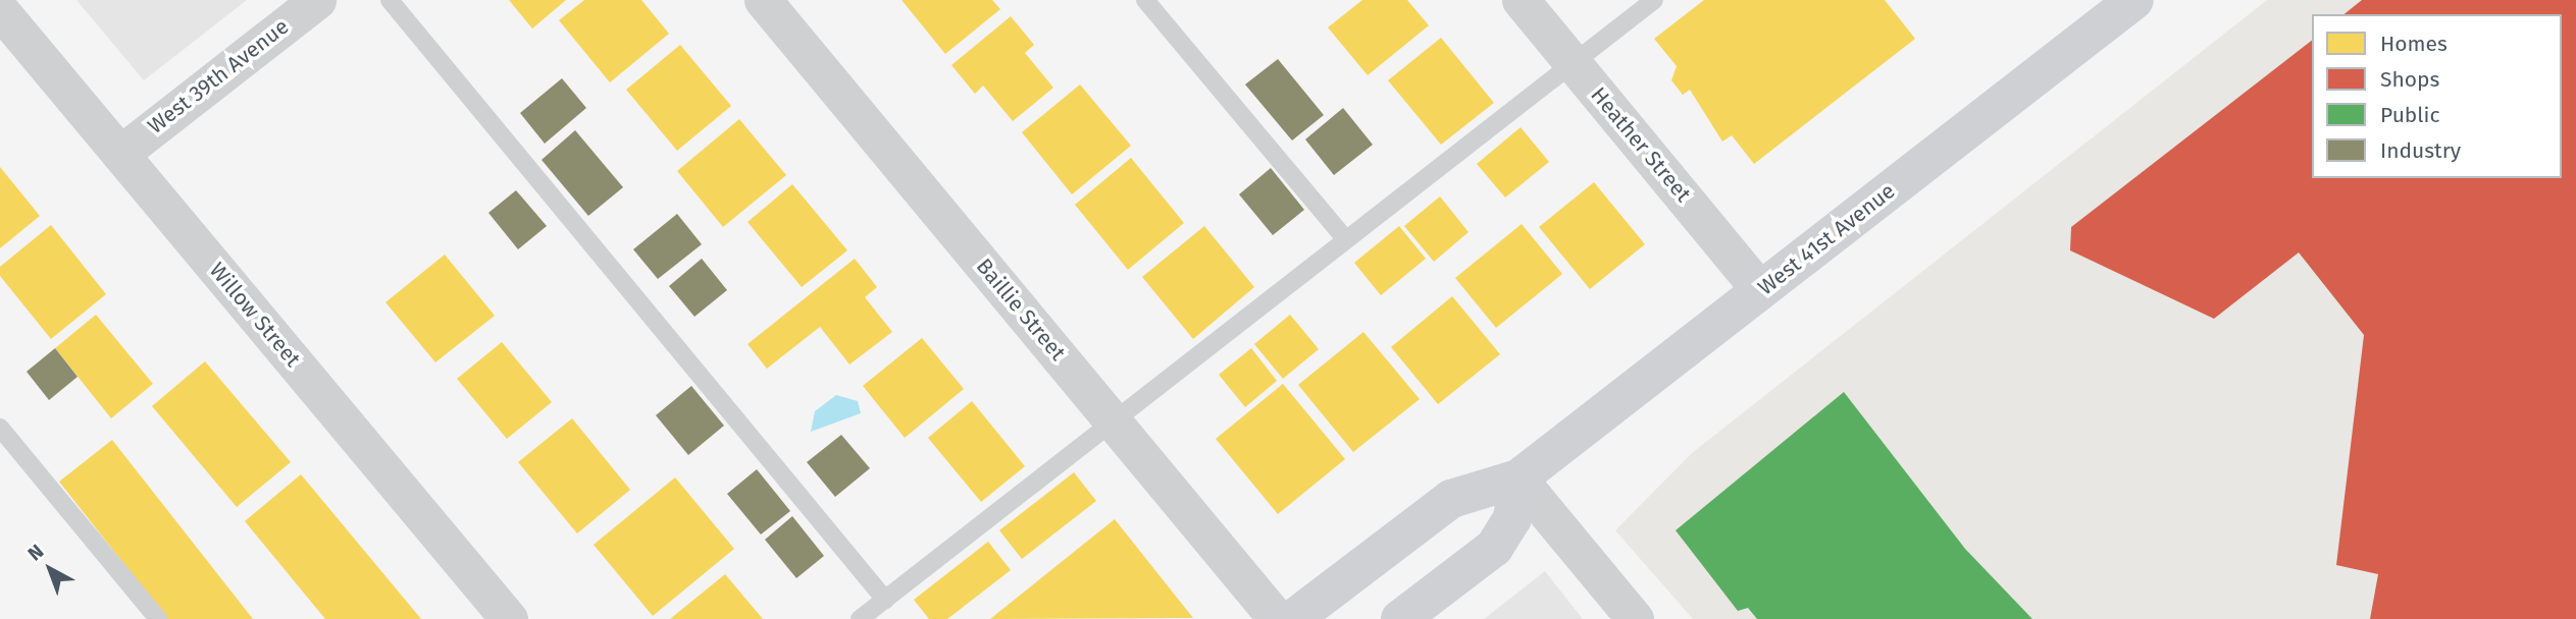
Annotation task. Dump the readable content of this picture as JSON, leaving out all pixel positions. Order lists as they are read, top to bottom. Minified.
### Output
{"streets":{"main road":["West 41st Avenue"],"street":["West 39th Avenue","Heather Street","Baillie Street","Willow Street"]},"crossings":[["West 39th Avenue","Willow Street"],["Heather Street","West 41st Avenue"]],"legend":["Homes","Shops","Public","Industry"],"north":"top left"}
